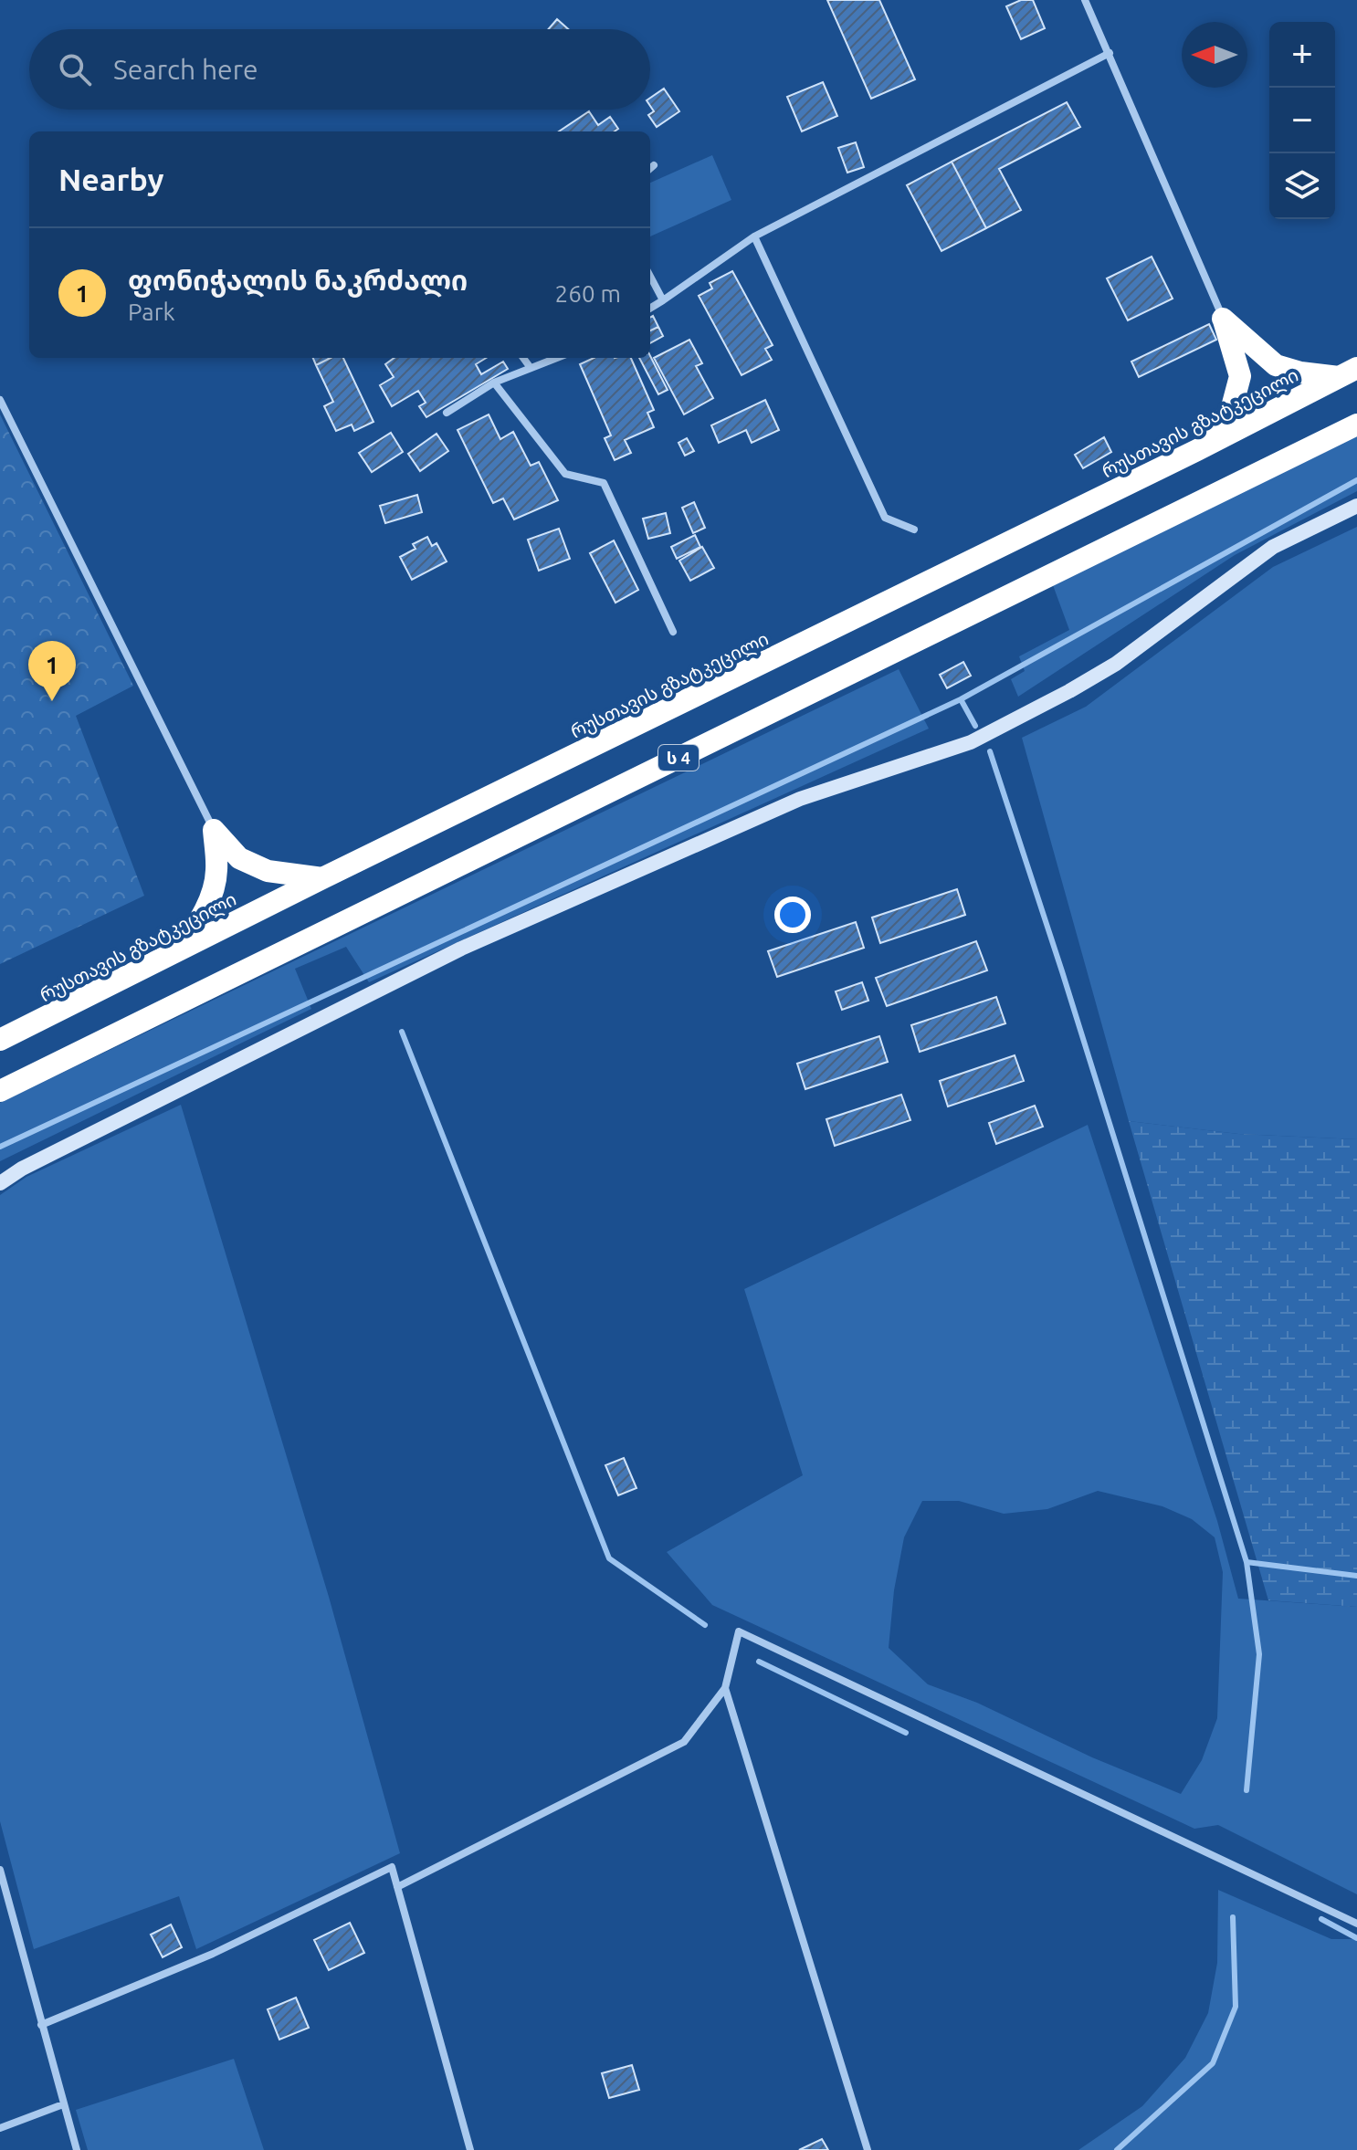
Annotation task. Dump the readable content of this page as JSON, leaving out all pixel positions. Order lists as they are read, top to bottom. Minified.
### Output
{"streets":{"highway":["რუსთავის გზატკეცილი","ს 4"]},"north":"left","page":{"map_buttons":["+","−"],"search":"Search here","heading":"Nearby","list":[{"mark":"1","name":"ფონიჭალის ნაკრძალი","note":"Park","value":"260 m"}],"pins":"1"}}
